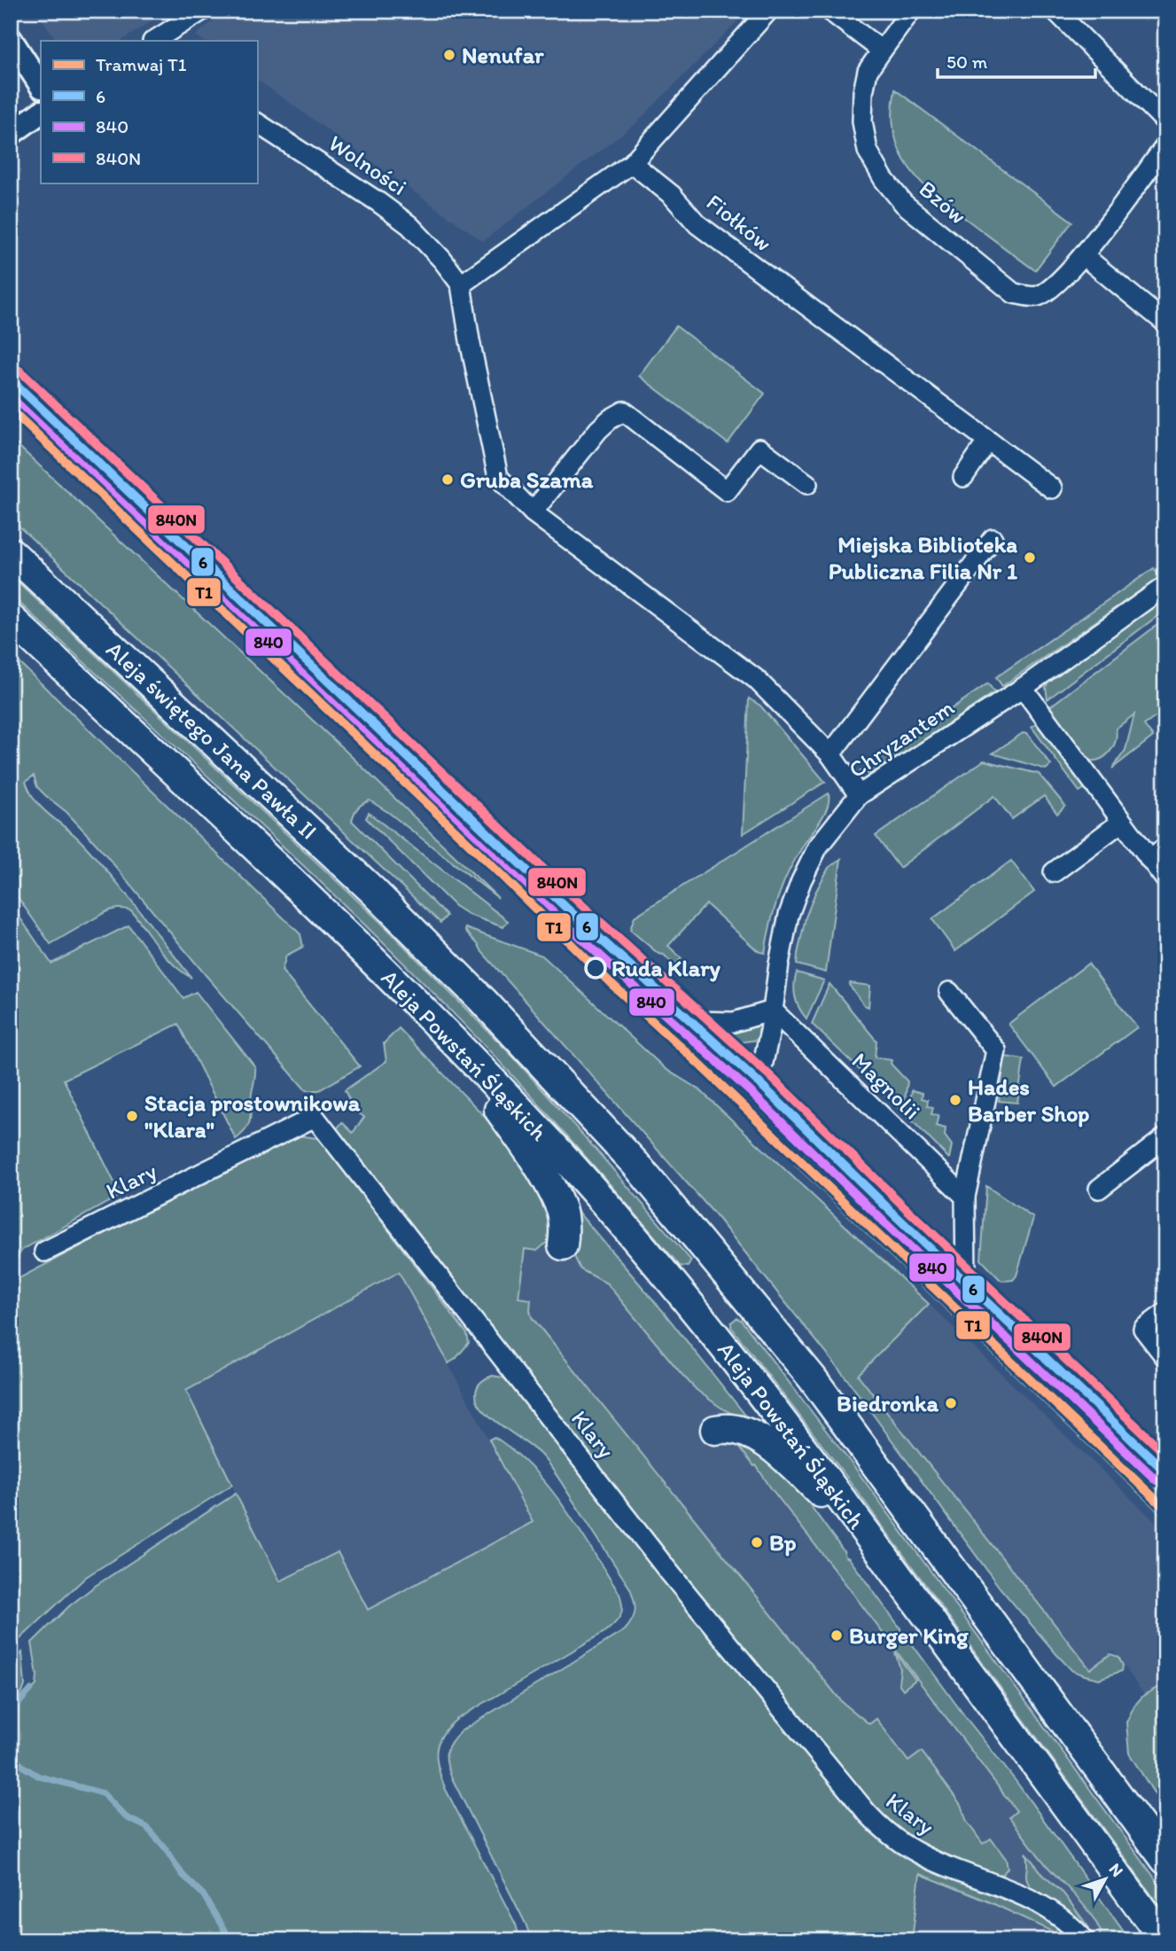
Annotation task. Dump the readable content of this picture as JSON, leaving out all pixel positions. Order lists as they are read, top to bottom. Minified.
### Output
{"streets":{"main road":["Aleja świętego Jana Pawła II","Aleja Powstań Śląskich"],"street":["Wolności","Bzów","Fiołków","Chryzantem","Magnolii","Klary"]},"crossings":[["Chryzantem","Magnolii"],["Aleja świętego Jana Pawła II","Aleja Powstań Śląskich"]],"places":["Nenufar","Gruba Szama","Miejska Biblioteka Publiczna Filia Nr 1","Ruda Klary","Hades Barber Shop","Stacja prostownikowa \"Klara\"","Biedronka","Bp","Burger King"],"lines":["transit line 840N","transit line 6","transit line 840","tram line T1"],"legend":["Tramwaj T1","6","840","840N"],"scale_bar":"50 m","north":"top right"}
